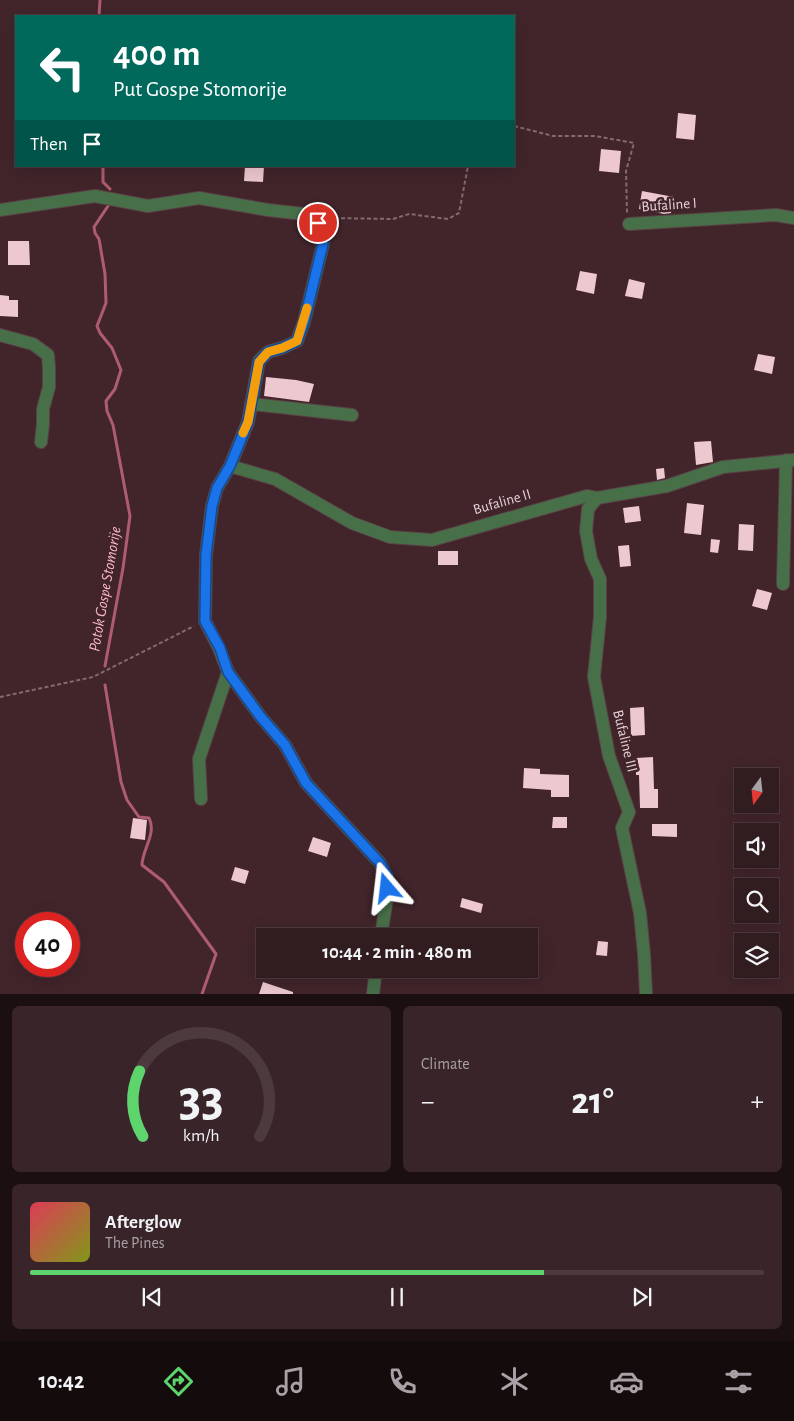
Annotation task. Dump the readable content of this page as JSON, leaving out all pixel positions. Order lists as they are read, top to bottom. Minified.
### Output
{"streets":{"street":["Bufaline I","Bufaline II","Bufaline III"]},"crossings":[["Bufaline II","Bufaline III"]],"water":["Potok Gospe Stomorije"],"north":"bottom","page":{"turn":["400 m","Put Gospe Stomorije"],"then":"Then","limit":"40","trip":"10:44 · 2 min · 480 m","tile":"Climate","heat":["−","21°","+"],"song":["Afterglow","The Pines"],"tabs":"10:42","gauge":["33","km/h"]}}
